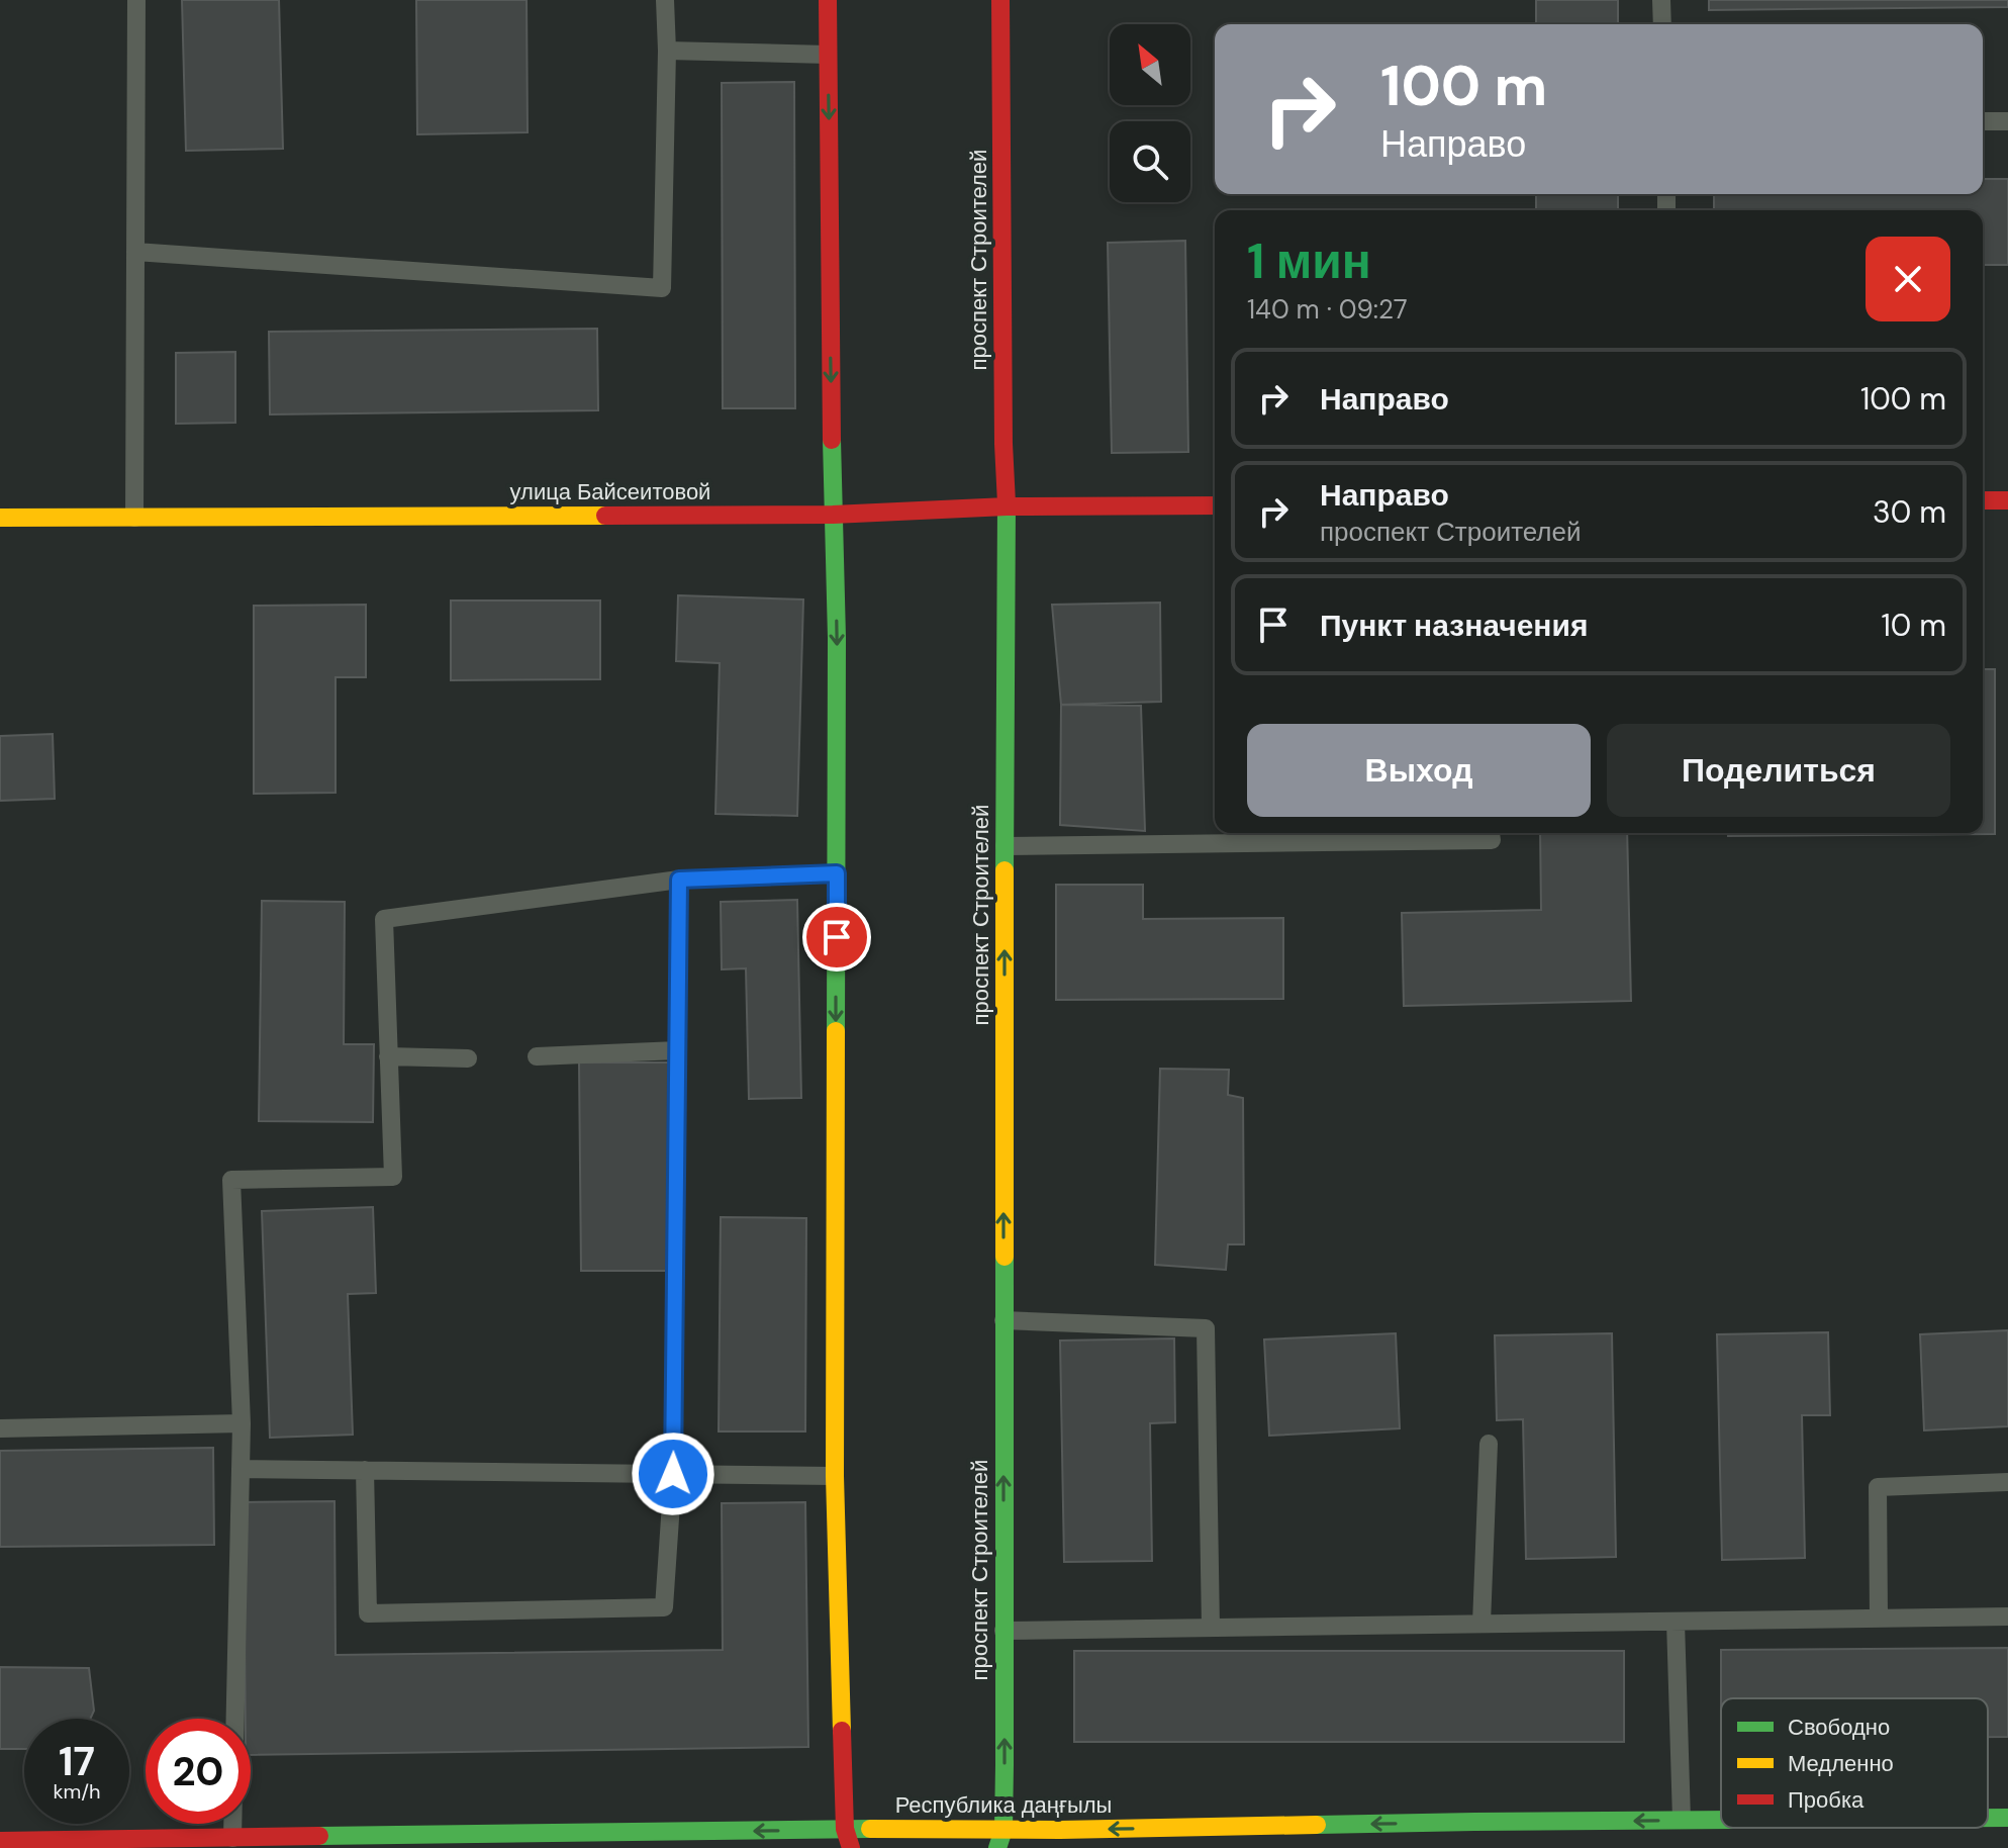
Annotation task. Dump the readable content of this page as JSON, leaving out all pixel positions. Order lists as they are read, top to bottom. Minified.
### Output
{"streets":{"street":["проспект Строителей","улица Байсеитовой","Республика даңғылы"]},"crossings":[["проспект Строителей","улица Байсеитовой"],["проспект Строителей","Республика даңғылы"]],"one_way":["проспект Строителей","Республика даңғылы"],"legend":["Свободно","Медленно","Пробка"],"north":"top left","page":{"turn":["100 m","Направо"],"heading":["1 мин","140 m · 09:27"],"list":[{"name":"Направо","value":"100 m"},{"name":"Направо","note":"проспект Строителей","value":"30 m"},{"name":"Пункт назначения","value":"10 m"}],"buttons":["Выход","Поделиться"],"speed":"17 km/h","limit":"20"}}
